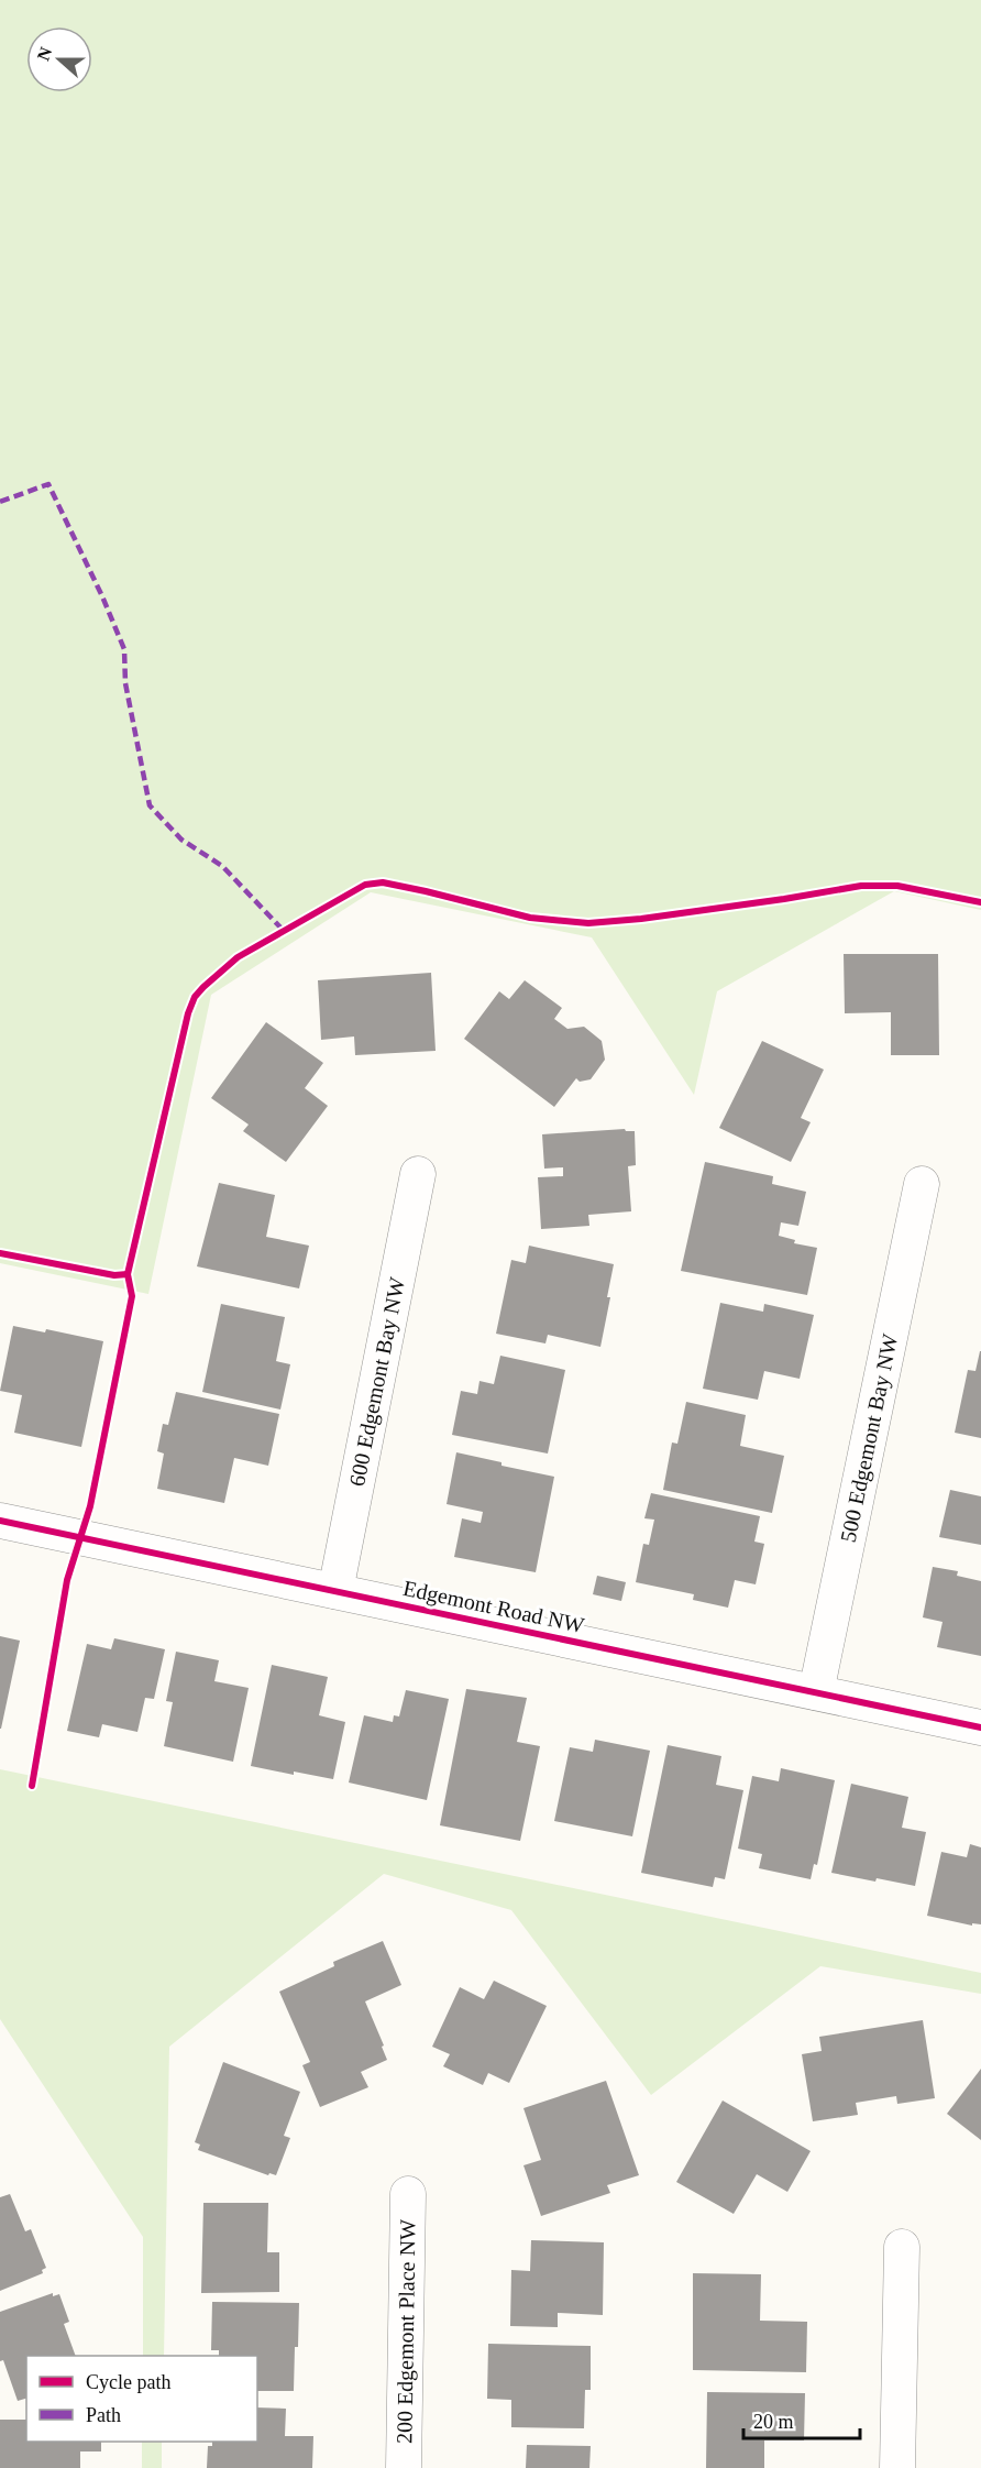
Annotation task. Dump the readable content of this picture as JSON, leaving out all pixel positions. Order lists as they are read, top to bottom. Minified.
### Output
{"streets":{"street":["600 Edgemont Bay NW","500 Edgemont Bay NW","Edgemont Road NW","200 Edgemont Place NW"]},"crossings":[["600 Edgemont Bay NW","Edgemont Road NW"],["500 Edgemont Bay NW","Edgemont Road NW"]],"legend":["Cycle path","Path"],"scale_bar":"20 m","north":"left"}
